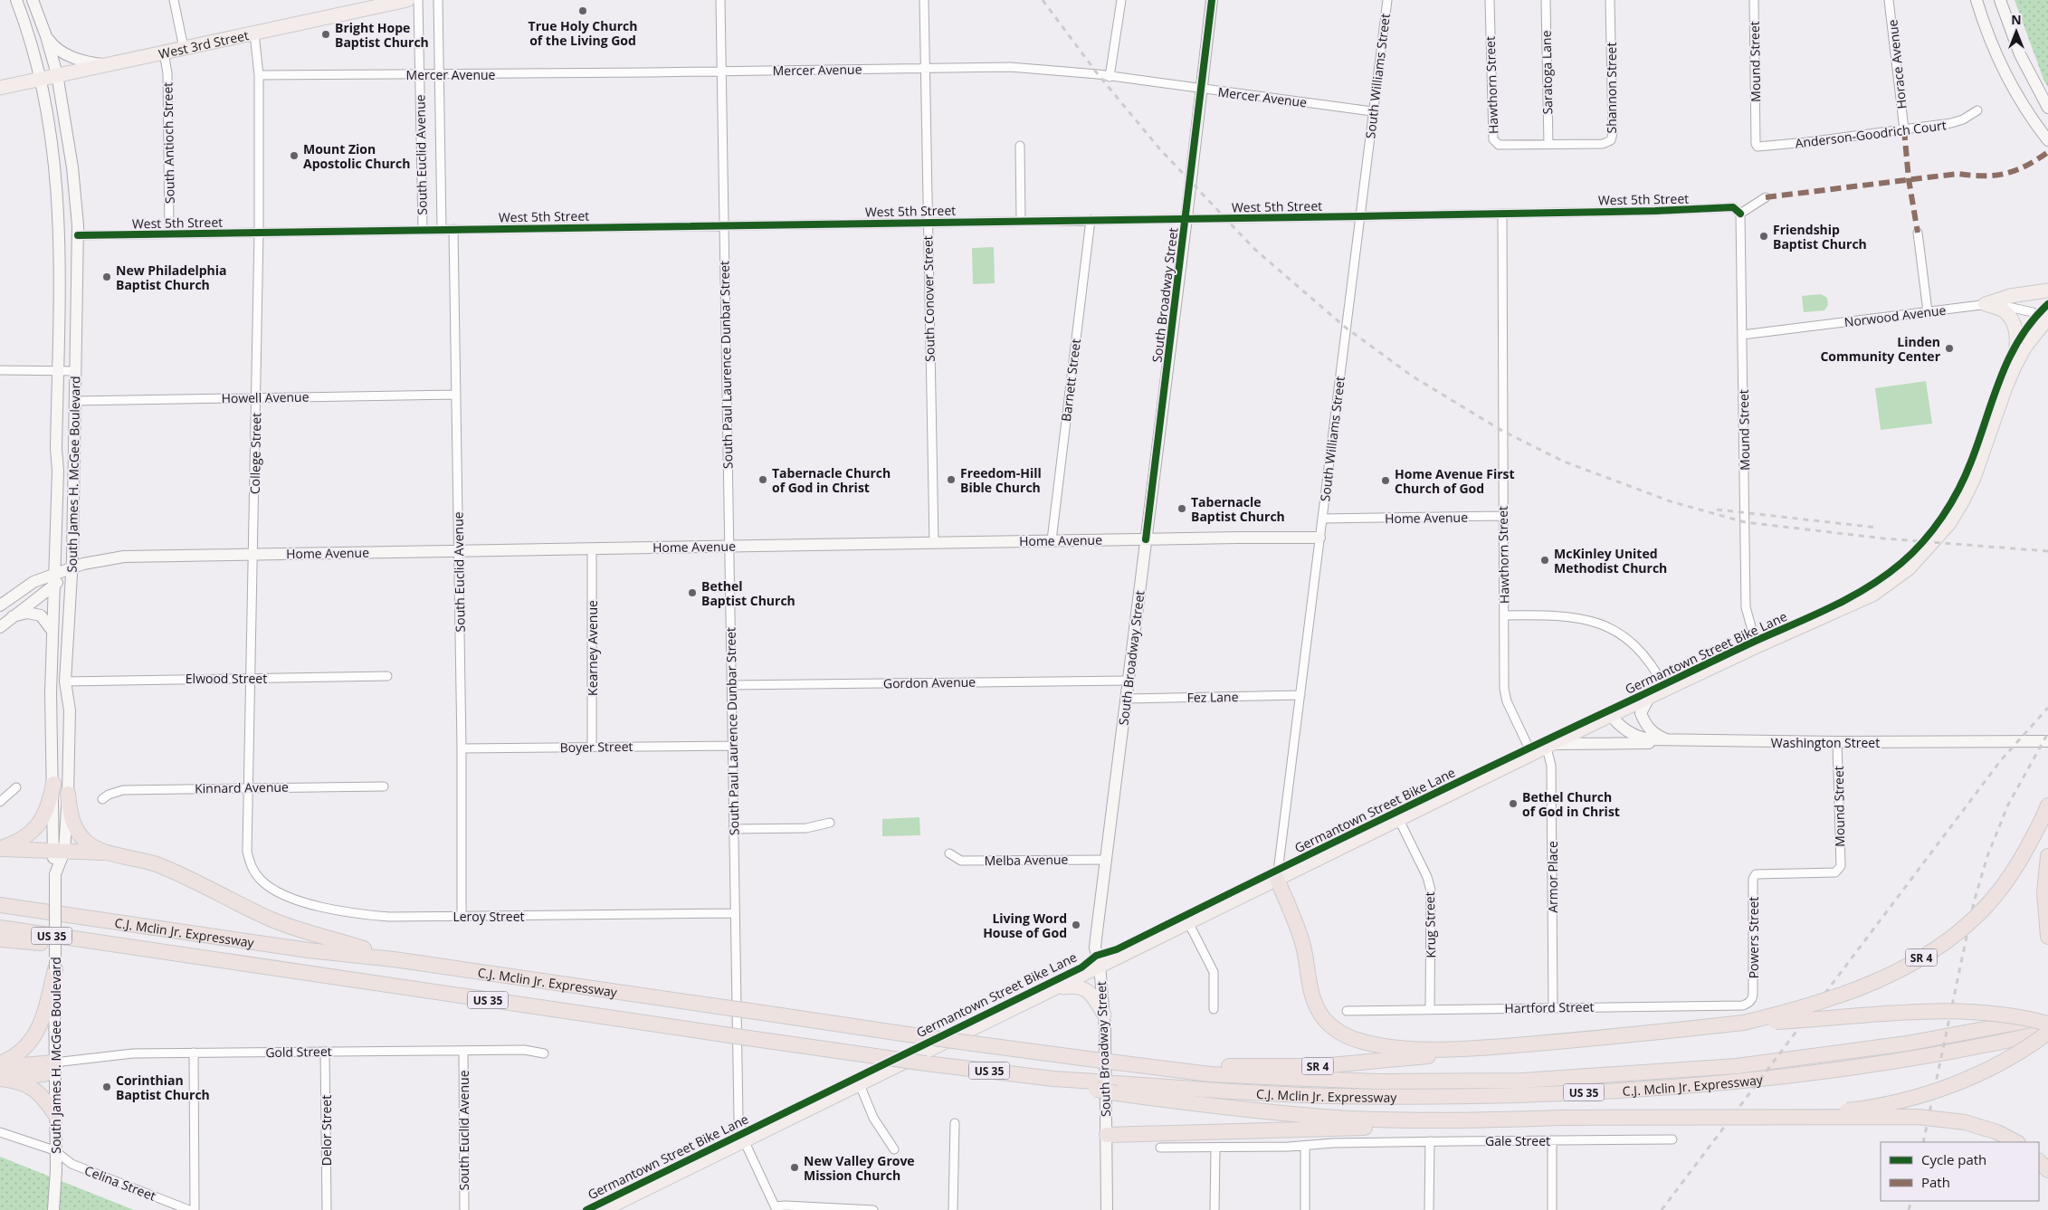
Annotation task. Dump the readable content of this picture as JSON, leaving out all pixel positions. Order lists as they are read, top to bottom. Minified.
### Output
{"streets":{"highway":["C.J. Mclin Jr. Expressway","US 35","SR 4"],"main road":["West 3rd Street"],"street":["Mound Street","Horace Avenue","Mercer Avenue","Saratoga Lane","South Williams Street","Hawthorn Street","Shannon Street","Anderson-Goodrich Court","South Antioch Street","South Euclid Avenue","West 5th Street","South Broadway Street","South Conover Street","Norwood Avenue","South Paul Laurence Dunbar Street","Barnett Street","Howell Avenue","College Street","South James H. McGee Boulevard","Home Avenue","Kearney Avenue","Elwood Street","Gordon Avenue","Fez Lane","Washington Street","Boyer Street","Kinnard Avenue","Melba Avenue","Armor Place","Leroy Street","Krug Street","Powers Street","Hartford Street","Gold Street","Delor Street","Gale Street","Celina Street"],"cycle path":["Germantown Street Bike Lane"]},"crossings":[["West 3rd Street","South Antioch Street"],["West 3rd Street","College Street"],["West 3rd Street","South James H. McGee Boulevard"],["Mound Street","Anderson-Goodrich Court"],["Mound Street","West 5th Street"],["Mound Street","Norwood Avenue"],["Mound Street","Washington Street"],["Mound Street","Powers Street"],["Horace Avenue","Anderson-Goodrich Court"],["Mercer Avenue","South Williams Street"],["Mercer Avenue","South Euclid Avenue"],["Mercer Avenue","South Broadway Street"],["Mercer Avenue","South Conover Street"],["Mercer Avenue","South Paul Laurence Dunbar Street"],["Mercer Avenue","College Street"],["Saratoga Lane","Hawthorn Street"],["Saratoga Lane","Shannon Street"],["South Williams Street","West 5th Street"],["South Williams Street","Home Avenue"],["South Williams Street","Fez Lane"],["Hawthorn Street","Shannon Street"],["Hawthorn Street","West 5th Street"],["Hawthorn Street","Home Avenue"],["South Antioch Street","West 5th Street"],["South Euclid Avenue","West 5th Street"],["South Euclid Avenue","Howell Avenue"],["South Euclid Avenue","Home Avenue"],["South Euclid Avenue","Boyer Street"],["South Euclid Avenue","Leroy Street"],["South Euclid Avenue","Gold Street"],["West 5th Street","South Broadway Street"],["West 5th Street","South Conover Street"],["West 5th Street","South Paul Laurence Dunbar Street"],["West 5th Street","Barnett Street"],["West 5th Street","College Street"],["West 5th Street","South James H. McGee Boulevard"],["South Broadway Street","Home Avenue"],["South Broadway Street","Gordon Avenue"],["South Broadway Street","Fez Lane"],["South Broadway Street","Melba Avenue"],["South Conover Street","Home Avenue"],["South Paul Laurence Dunbar Street","Home Avenue"],["South Paul Laurence Dunbar Street","Gordon Avenue"],["South Paul Laurence Dunbar Street","Boyer Street"],["South Paul Laurence Dunbar Street","Leroy Street"],["Barnett Street","Home Avenue"],["Howell Avenue","College Street"],["Howell Avenue","South James H. McGee Boulevard"],["College Street","Home Avenue"],["College Street","Elwood Street"],["College Street","Kinnard Avenue"],["College Street","Leroy Street"],["South James H. McGee Boulevard","Home Avenue"],["South James H. McGee Boulevard","Elwood Street"],["South James H. McGee Boulevard","Gold Street"],["South James H. McGee Boulevard","Celina Street"],["Home Avenue","Kearney Avenue"],["Kearney Avenue","Boyer Street"],["Armor Place","Hartford Street"],["Krug Street","Hartford Street"],["C.J. Mclin Jr. Expressway","SR 4"],["Powers Street","Hartford Street"],["Gold Street","Delor Street"]],"places":["True Holy Church of the Living God","Bright Hope Baptist Church","Mount Zion Apostolic Church","Friendship Baptist Church","New Philadelphia Baptist Church","Linden Community Center","Tabernacle Church of God in Christ","Freedom-Hill Bible Church","Home Avenue First Church of God","Tabernacle Baptist Church","McKinley United Methodist Church","Bethel Baptist Church","Bethel Church of God in Christ","Living Word House of God","Corinthian Baptist Church","New Valley Grove Mission Church"],"legend":["Cycle path","Path"],"north":"top"}
